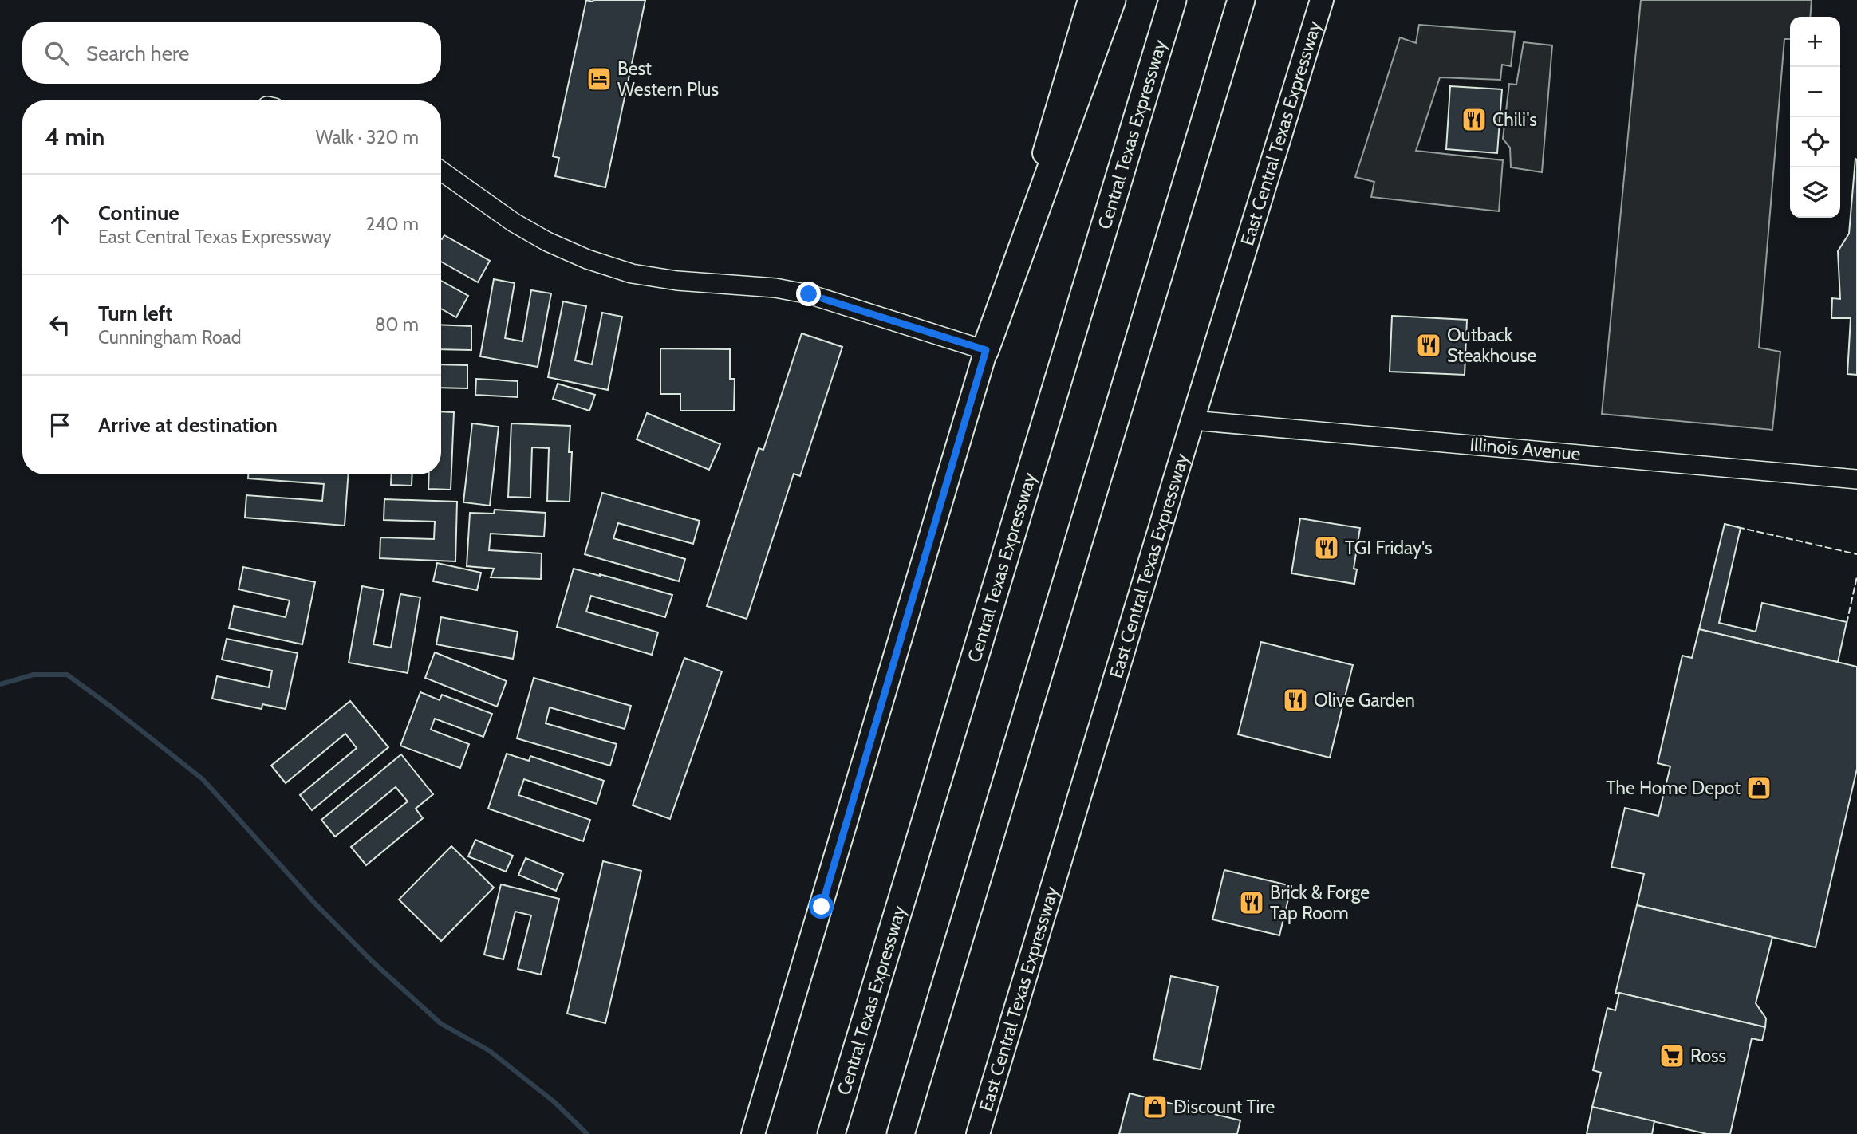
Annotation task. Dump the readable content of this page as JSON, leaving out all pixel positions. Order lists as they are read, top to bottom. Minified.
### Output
{"streets":{"highway":["Central Texas Expressway"],"main road":["East Central Texas Expressway"],"street":["Illinois Avenue"]},"crossings":[["East Central Texas Expressway","Illinois Avenue"]],"places":{"hotel":["Best Western Plus"],"restaurant":["Chili's","Outback Steakhouse","TGI Friday's","Olive Garden","Brick & Forge Tap Room"],"shop":["The Home Depot","Discount Tire"],"supermarket":["Ross"]},"page":{"map_buttons":["+","−"],"search":"Search here","heading":["4 min","Walk · 320 m"],"list":[["Continue","East Central Texas Expressway","240 m"],["Turn left","Cunningham Road","80 m"],"Arrive at destination"]}}
